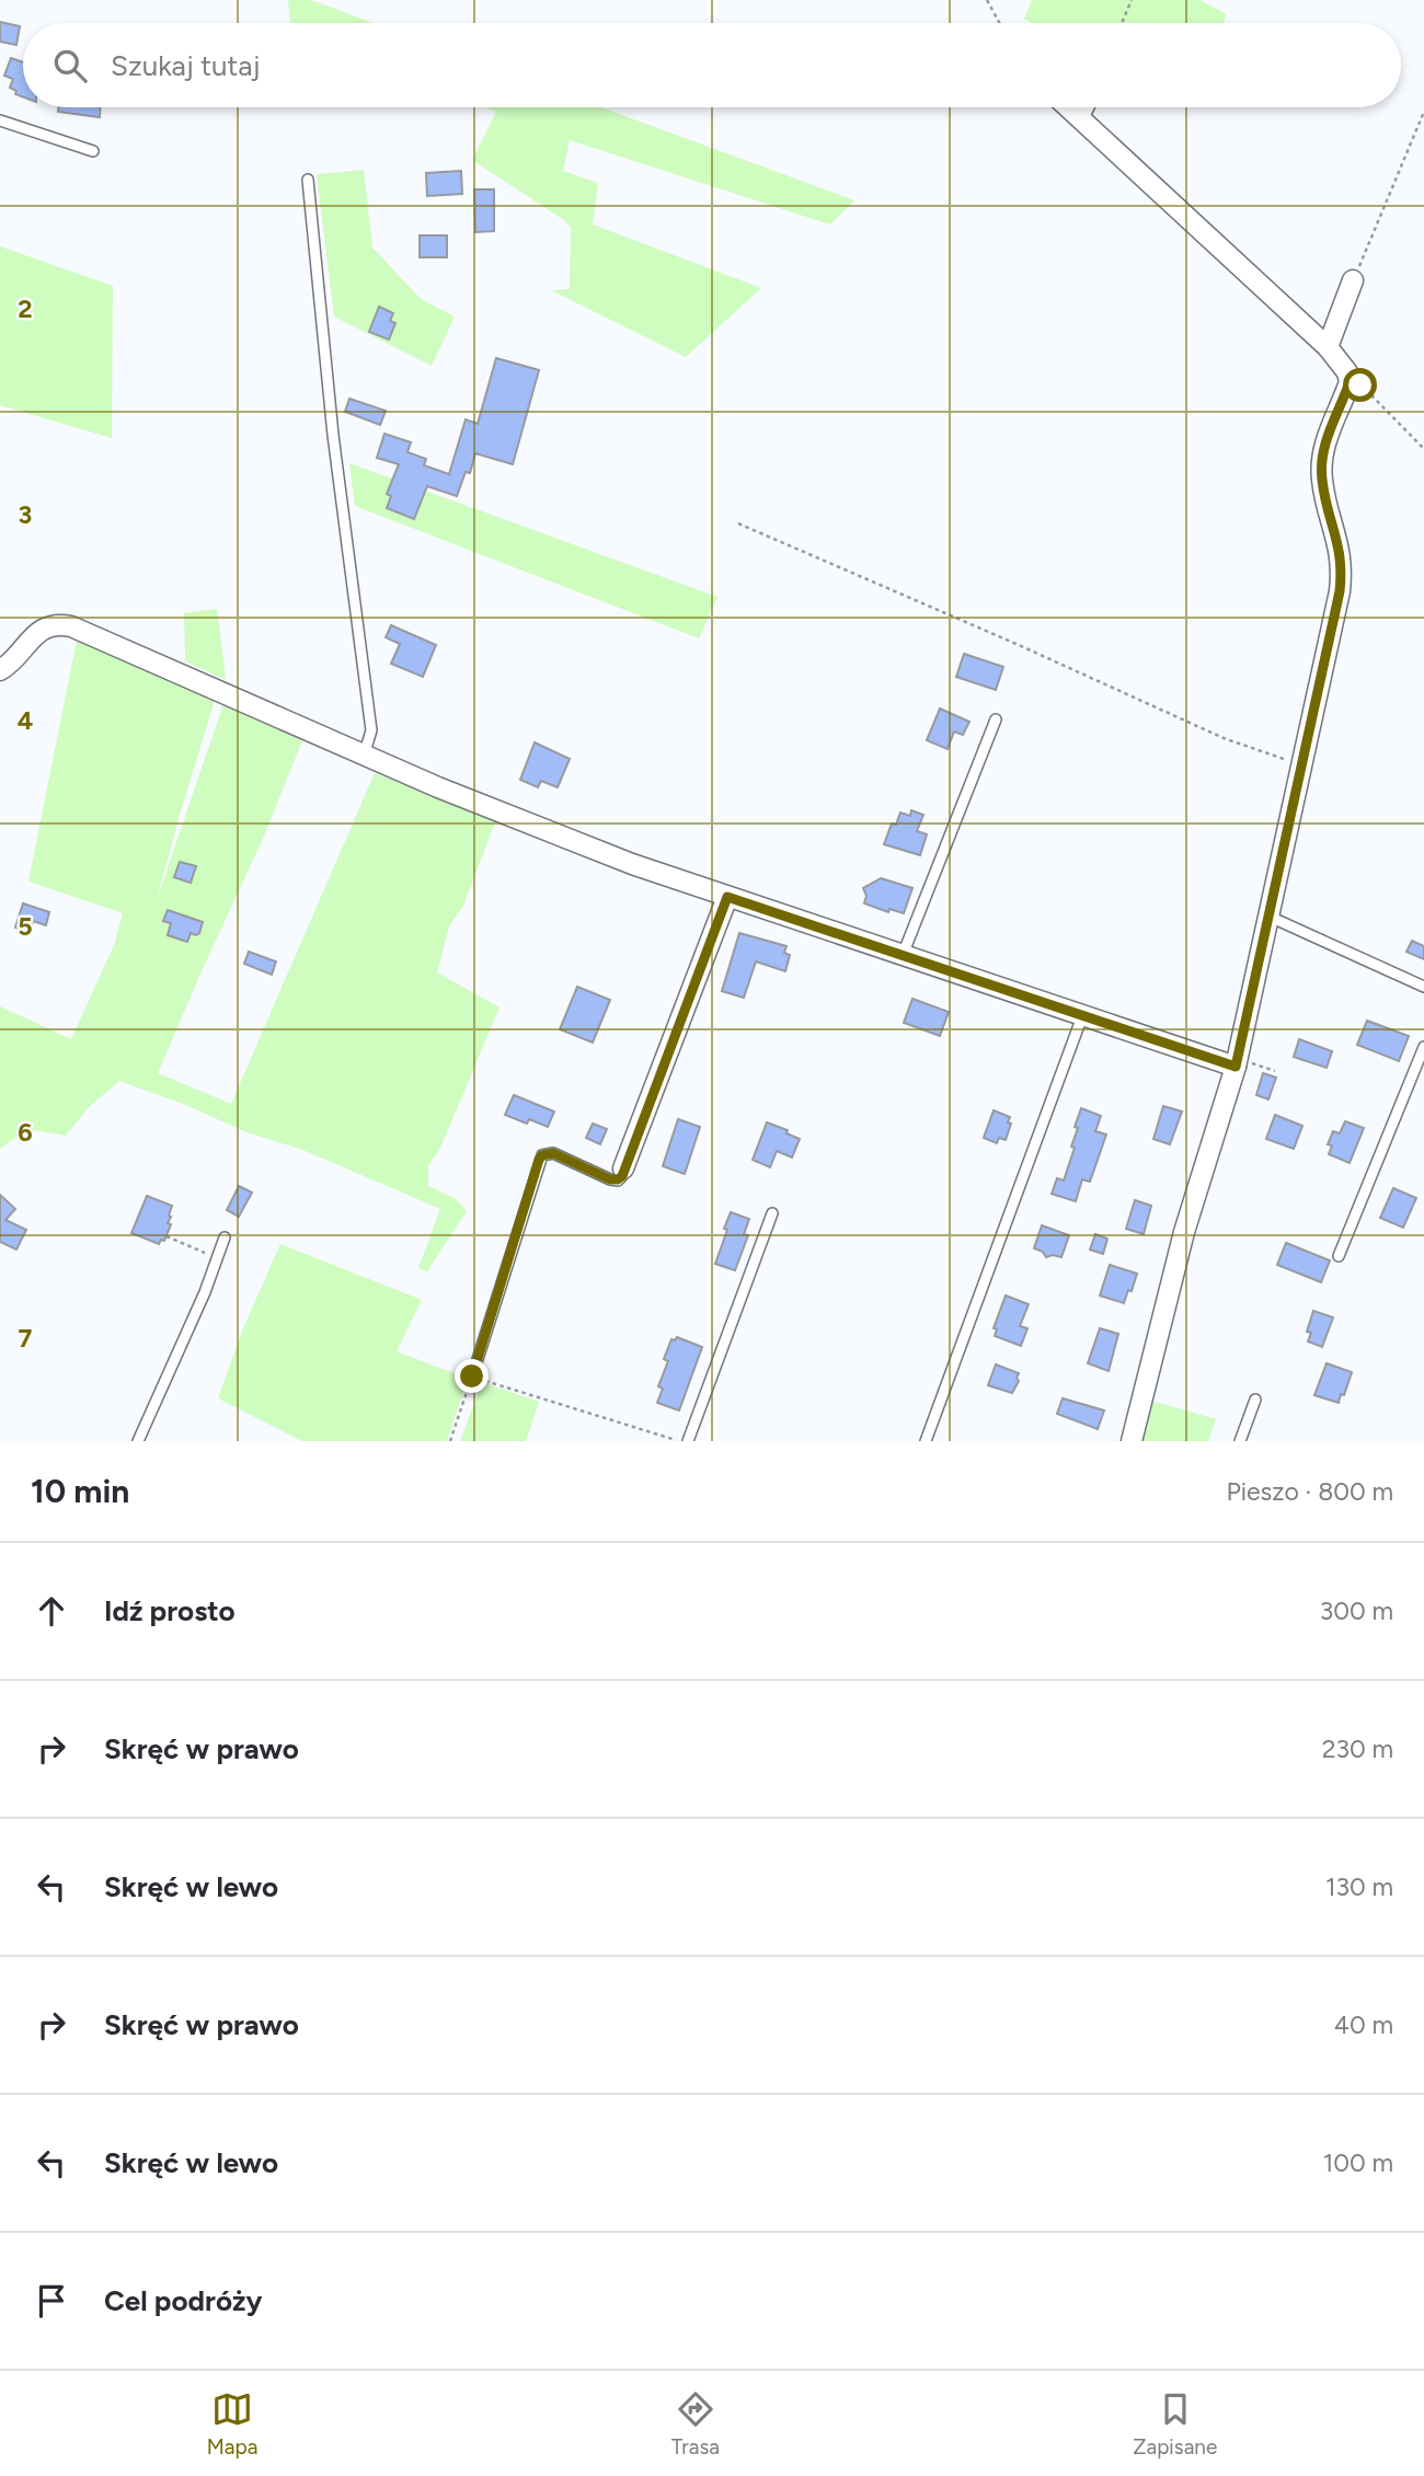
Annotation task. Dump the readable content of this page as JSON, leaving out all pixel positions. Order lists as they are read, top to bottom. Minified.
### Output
{"page":{"search":"Szukaj tutaj","heading":["10 min","Pieszo · 800 m"],"list":[["Idź prosto","300 m"],["Skręć w prawo","230 m"],["Skręć w lewo","130 m"],["Skręć w prawo","40 m"],["Skręć w lewo","100 m"],"Cel podróży"],"nav":["Mapa","Trasa","Zapisane"]},"grid":{"rows":["2","3","4","5","6","7"]}}
